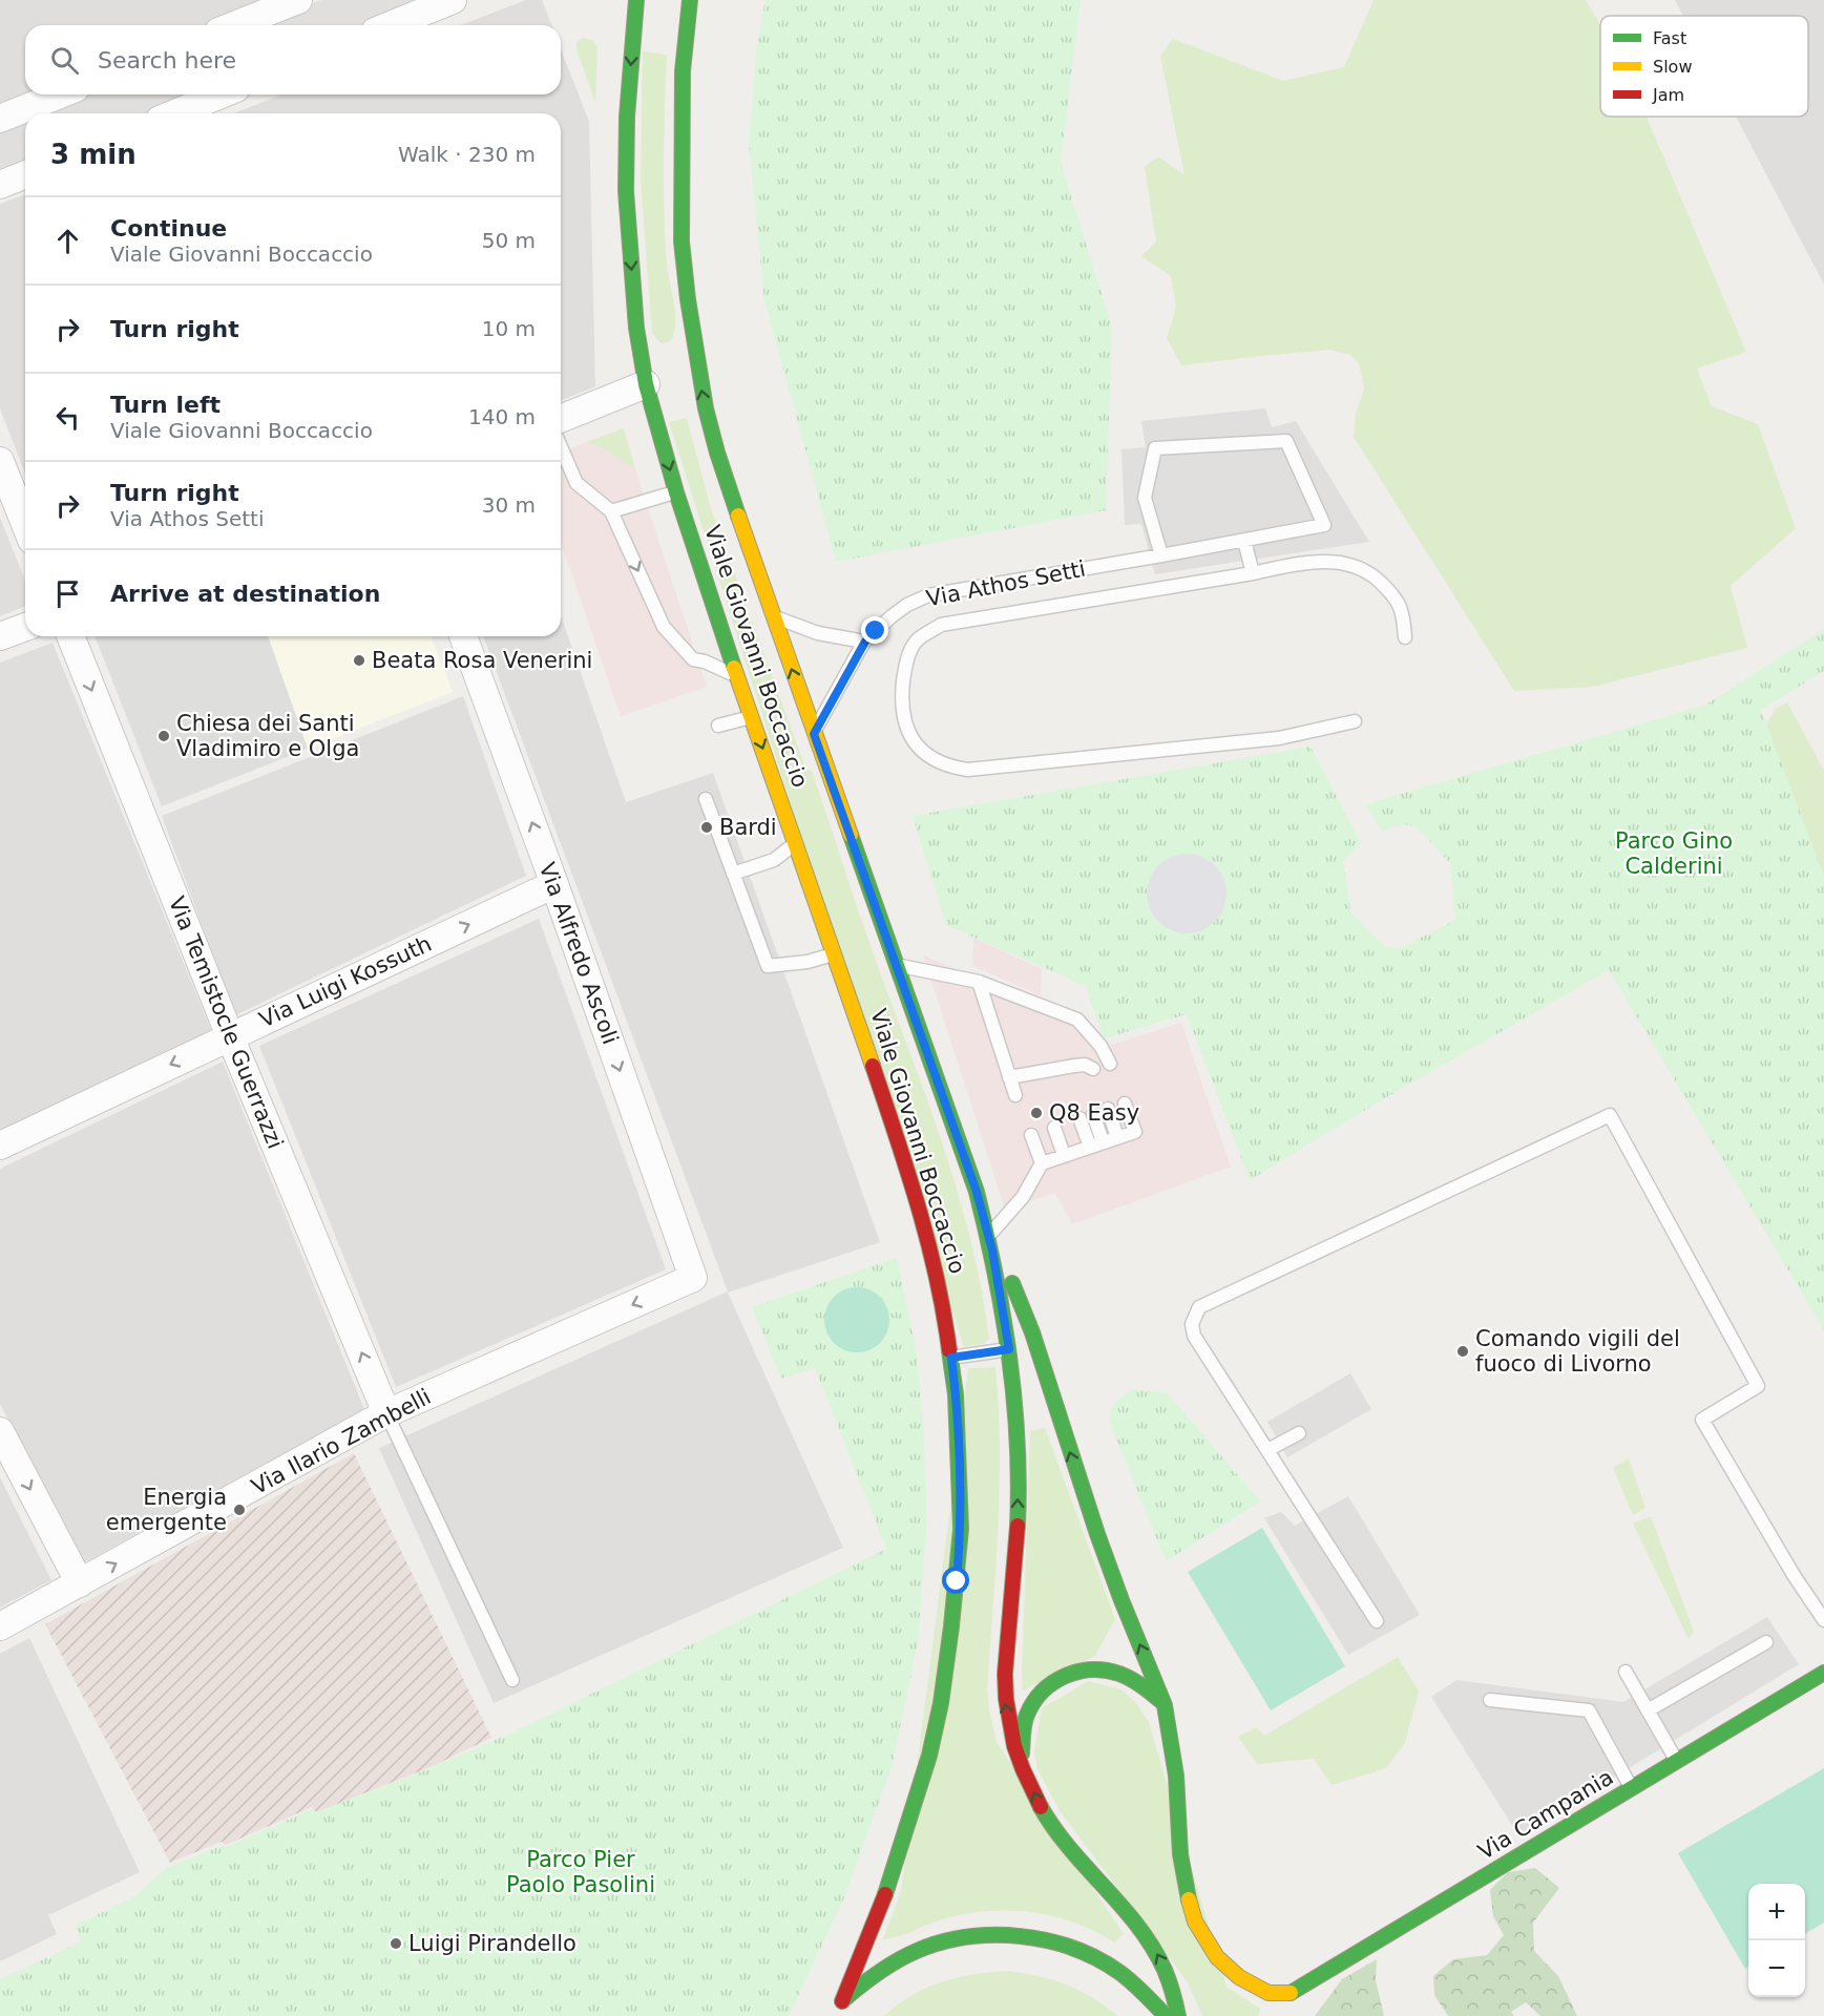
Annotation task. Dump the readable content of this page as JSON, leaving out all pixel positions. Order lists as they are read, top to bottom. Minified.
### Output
{"streets":{"main road":["Viale Giovanni Boccaccio","Via Campania"],"street":["Via Alfredo Ascoli","Via Luigi Kossuth","Via Temistocle Guerrazzi","Via Ilario Zambelli"],"lane":["Via Athos Setti"]},"crossings":[["Via Athos Setti","Viale Giovanni Boccaccio"],["Viale Giovanni Boccaccio","Via Campania"],["Via Alfredo Ascoli","Via Luigi Kossuth"],["Via Alfredo Ascoli","Via Ilario Zambelli"],["Via Luigi Kossuth","Via Temistocle Guerrazzi"],["Via Temistocle Guerrazzi","Via Ilario Zambelli"]],"parks":["Parco Gino Calderini","Parco Pier Paolo Pasolini"],"places":["Beata Rosa Venerini","Chiesa dei Santi Vladimiro e Olga","Bardi","Q8 Easy","Comando vigili del fuoco di Livorno","Energia emergente","Luigi Pirandello"],"legend":["Fast","Slow","Jam"],"page":{"search":"Search here","heading":["3 min","Walk · 230 m"],"list":[["Continue","Viale Giovanni Boccaccio","50 m"],["Turn right","10 m"],["Turn left","Viale Giovanni Boccaccio","140 m"],["Turn right","Via Athos Setti","30 m"],"Arrive at destination"],"map_buttons":["+","−"]}}
